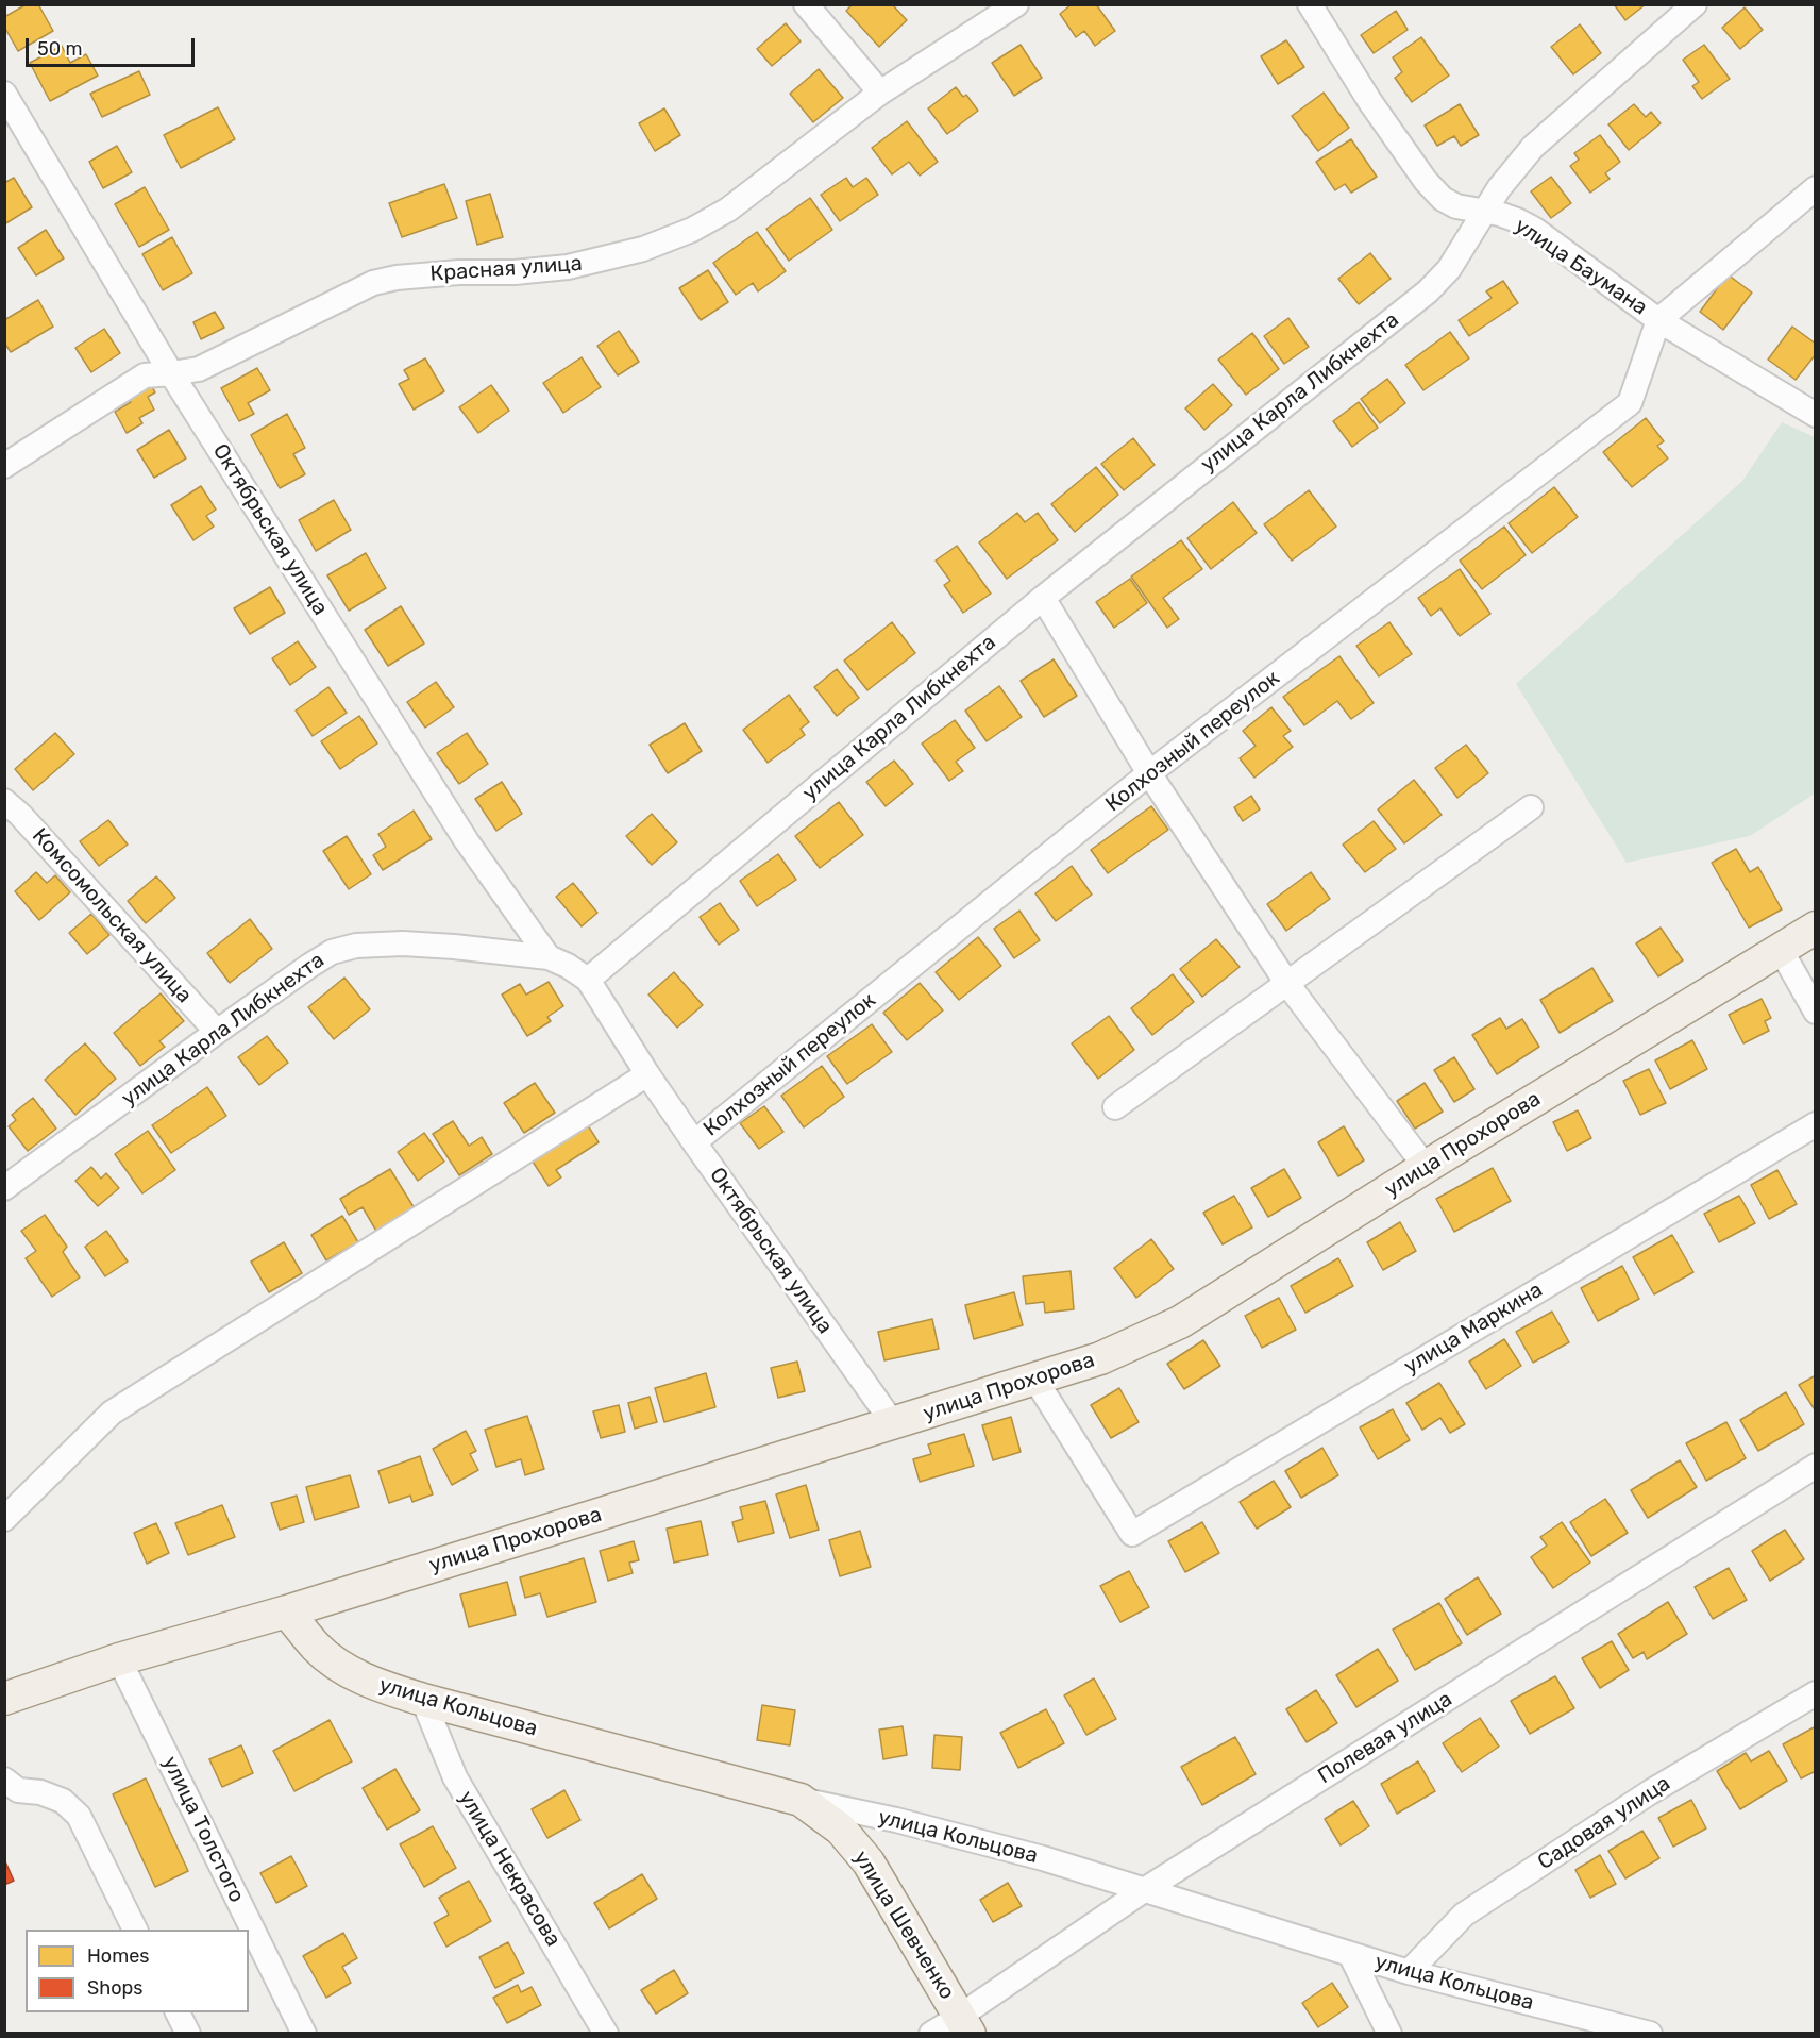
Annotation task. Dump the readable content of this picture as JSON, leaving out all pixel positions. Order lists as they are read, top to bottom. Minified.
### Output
{"streets":{"main road":["улица Прохорова","улица Кольцова","улица Шевченко"],"street":["улица Баумана","Красная улица","улица Карла Либкнехта","Октябрьская улица","Колхозный переулок","Комсомольская улица","улица Маркина","Полевая улица","Садовая улица","улица Толстого","улица Некрасова"]},"crossings":[["улица Баумана","улица Карла Либкнехта"],["улица Баумана","Колхозный переулок"],["Красная улица","Октябрьская улица"],["улица Карла Либкнехта","Октябрьская улица"],["улица Карла Либкнехта","Комсомольская улица"],["Октябрьская улица","Колхозный переулок"],["Октябрьская улица","улица Прохорова"],["улица Прохорова","улица Маркина"],["улица Прохорова","улица Кольцова"],["улица Прохорова","улица Толстого"],["улица Кольцова","Полевая улица"],["улица Кольцова","Садовая улица"],["улица Кольцова","улица Некрасова"],["улица Кольцова","улица Шевченко"],["Полевая улица","улица Шевченко"]],"legend":["Homes","Shops"],"scale_bar":"50 m"}
